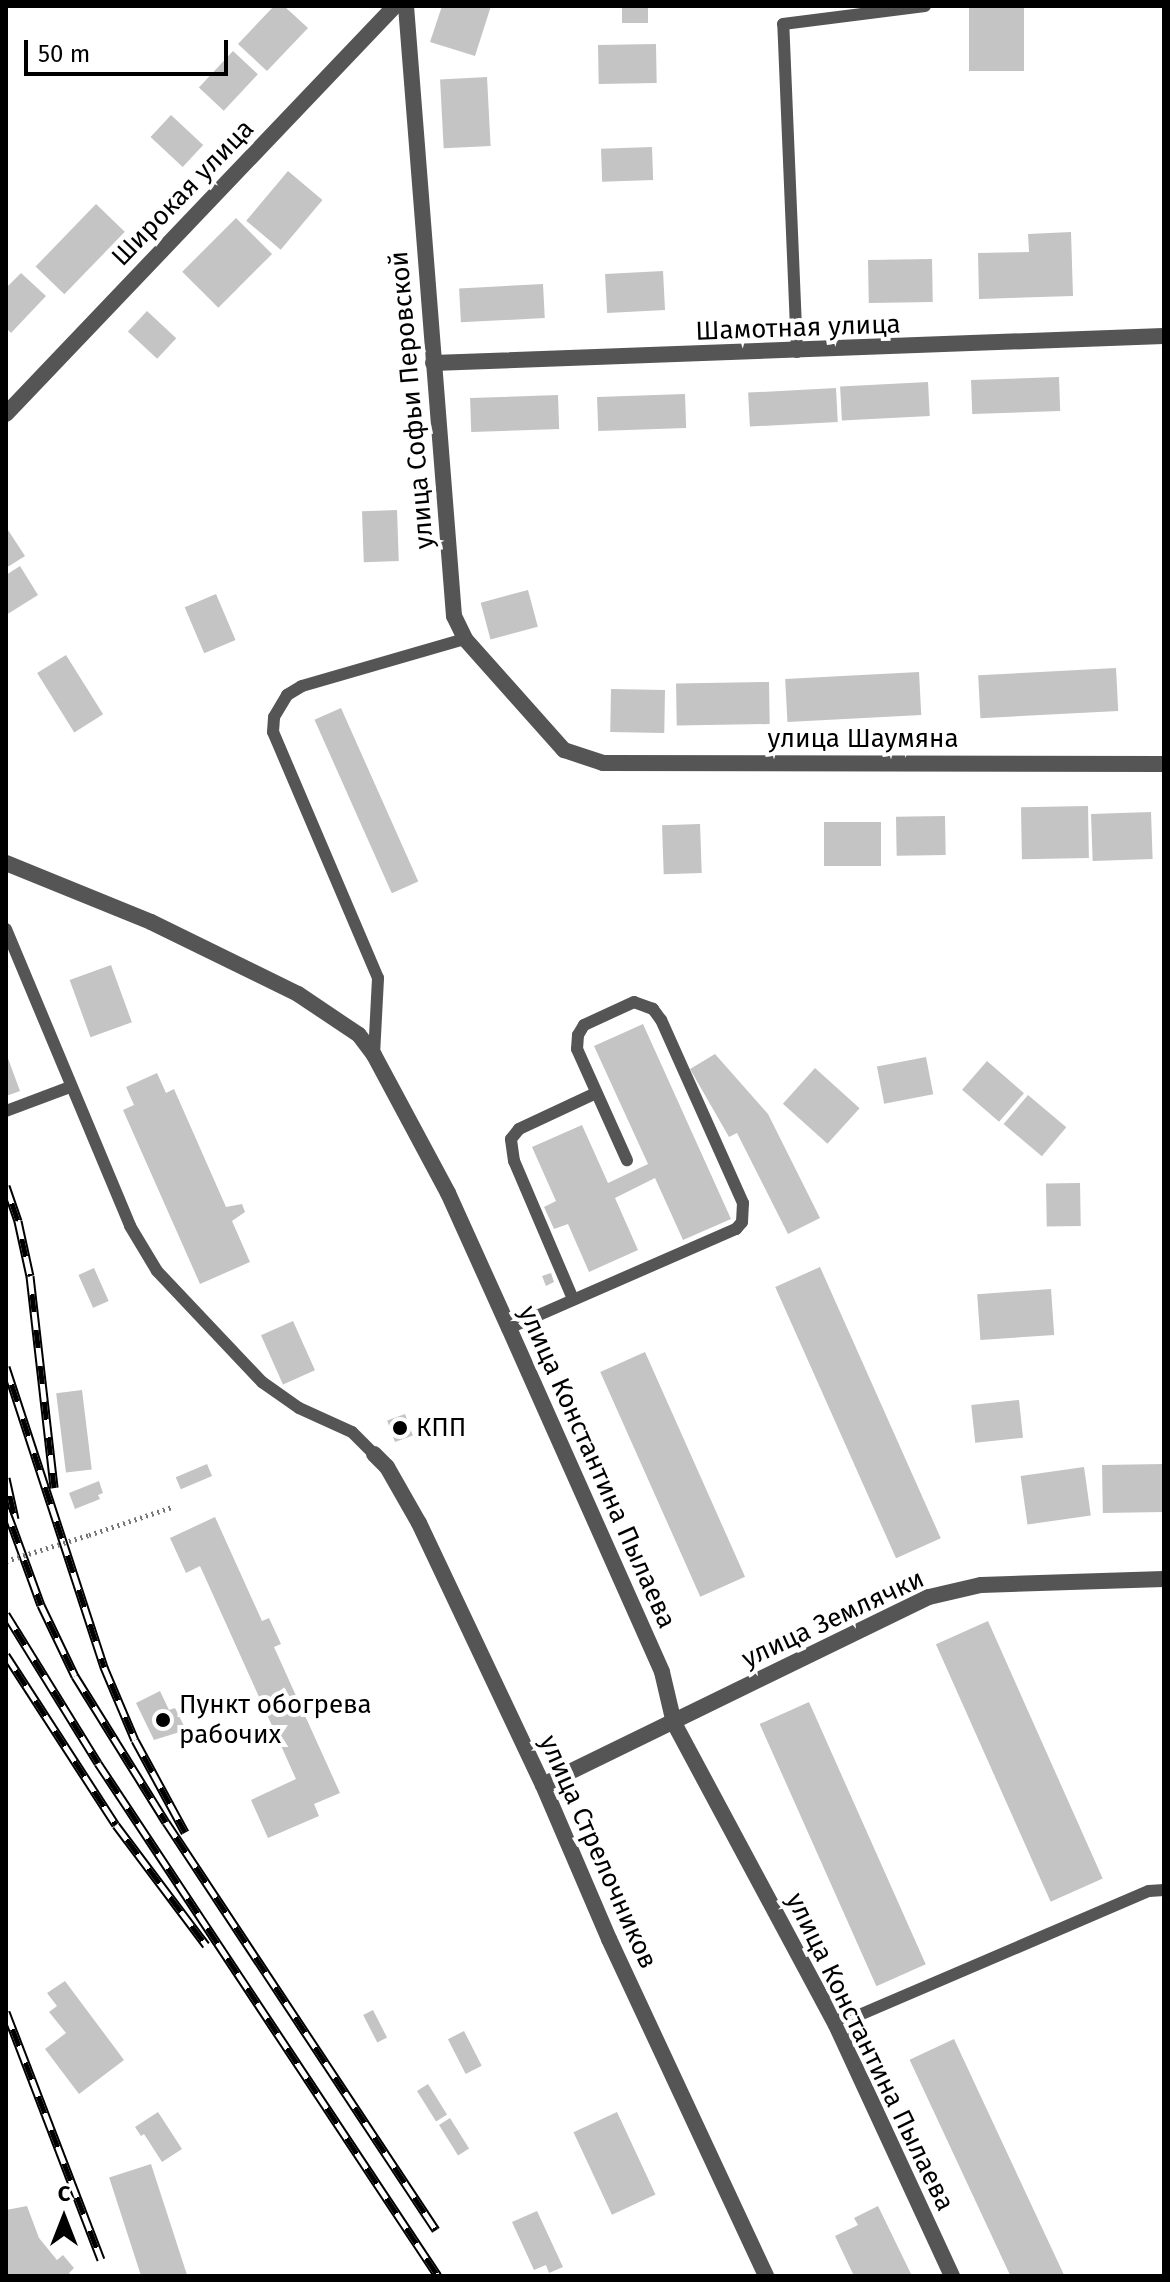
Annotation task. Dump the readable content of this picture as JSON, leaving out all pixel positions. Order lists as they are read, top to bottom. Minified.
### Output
{"streets":{"street":["Широкая улица","Шамотная улица","улица Софьи Перовской","улица Шаумяна","улица Константина Пылаева","улица Землячки","улица Стрелочников"]},"crossings":[["Шамотная улица","улица Софьи Перовской"],["улица Софьи Перовской","улица Шаумяна"],["улица Константина Пылаева","улица Землячки"],["улица Землячки","улица Стрелочников"]],"places":["КПП","Пункт обогрева рабочих"],"scale_bar":"50 m","north":"top"}
